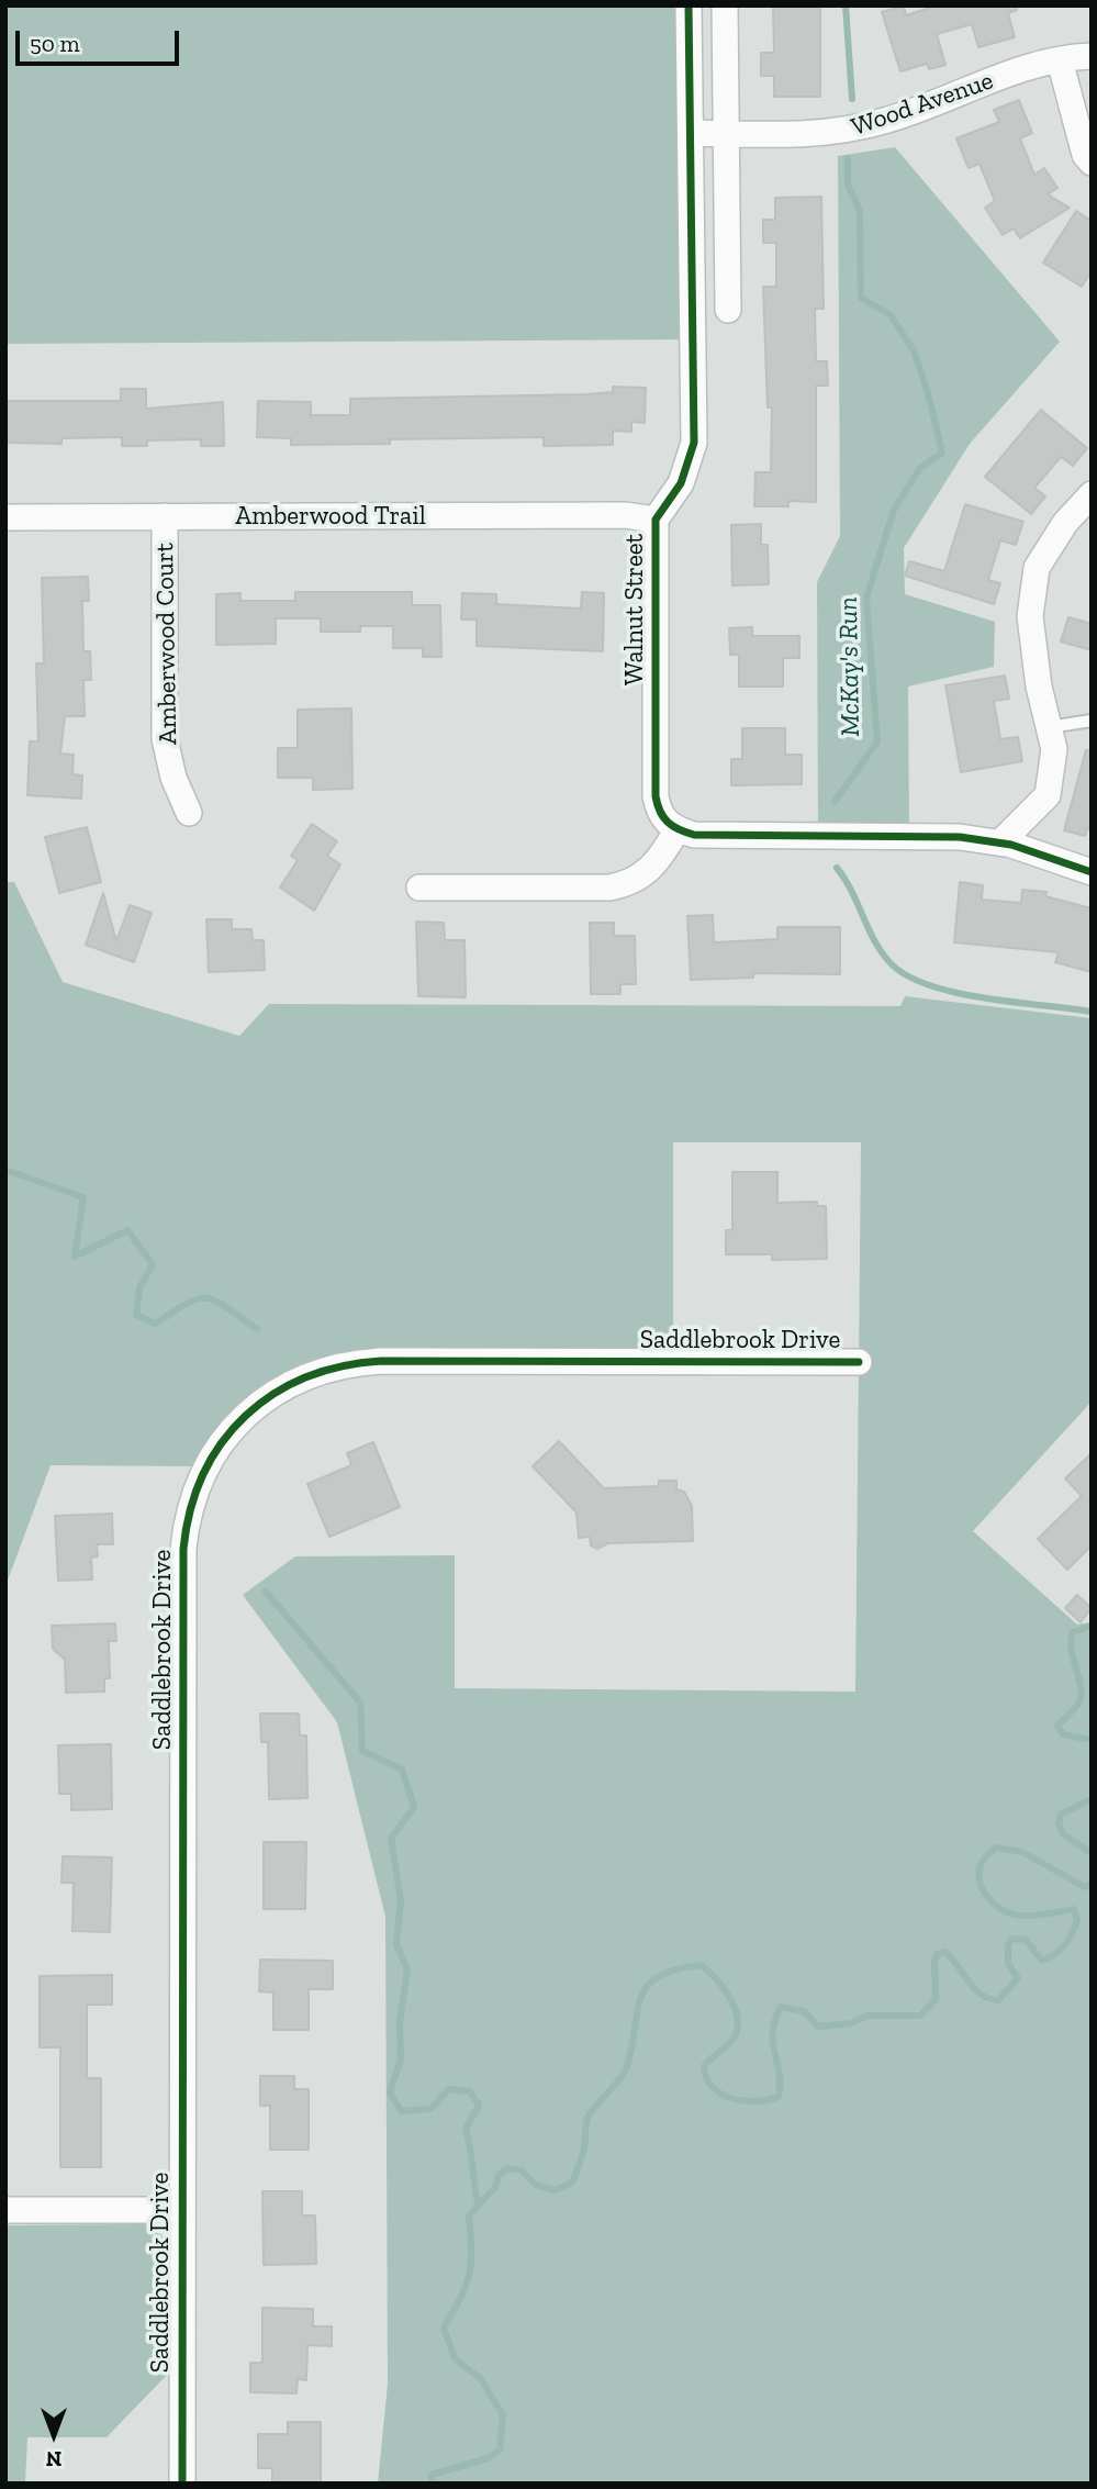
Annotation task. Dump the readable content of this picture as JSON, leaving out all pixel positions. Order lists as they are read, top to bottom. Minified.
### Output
{"streets":{"street":["Wood Avenue","Amberwood Trail","Walnut Street","Amberwood Court","Saddlebrook Drive"]},"crossings":[["Wood Avenue","Walnut Street"],["Amberwood Trail","Walnut Street"],["Amberwood Trail","Amberwood Court"]],"water":["McKay's Run"],"scale_bar":"50 m","north":"bottom"}
